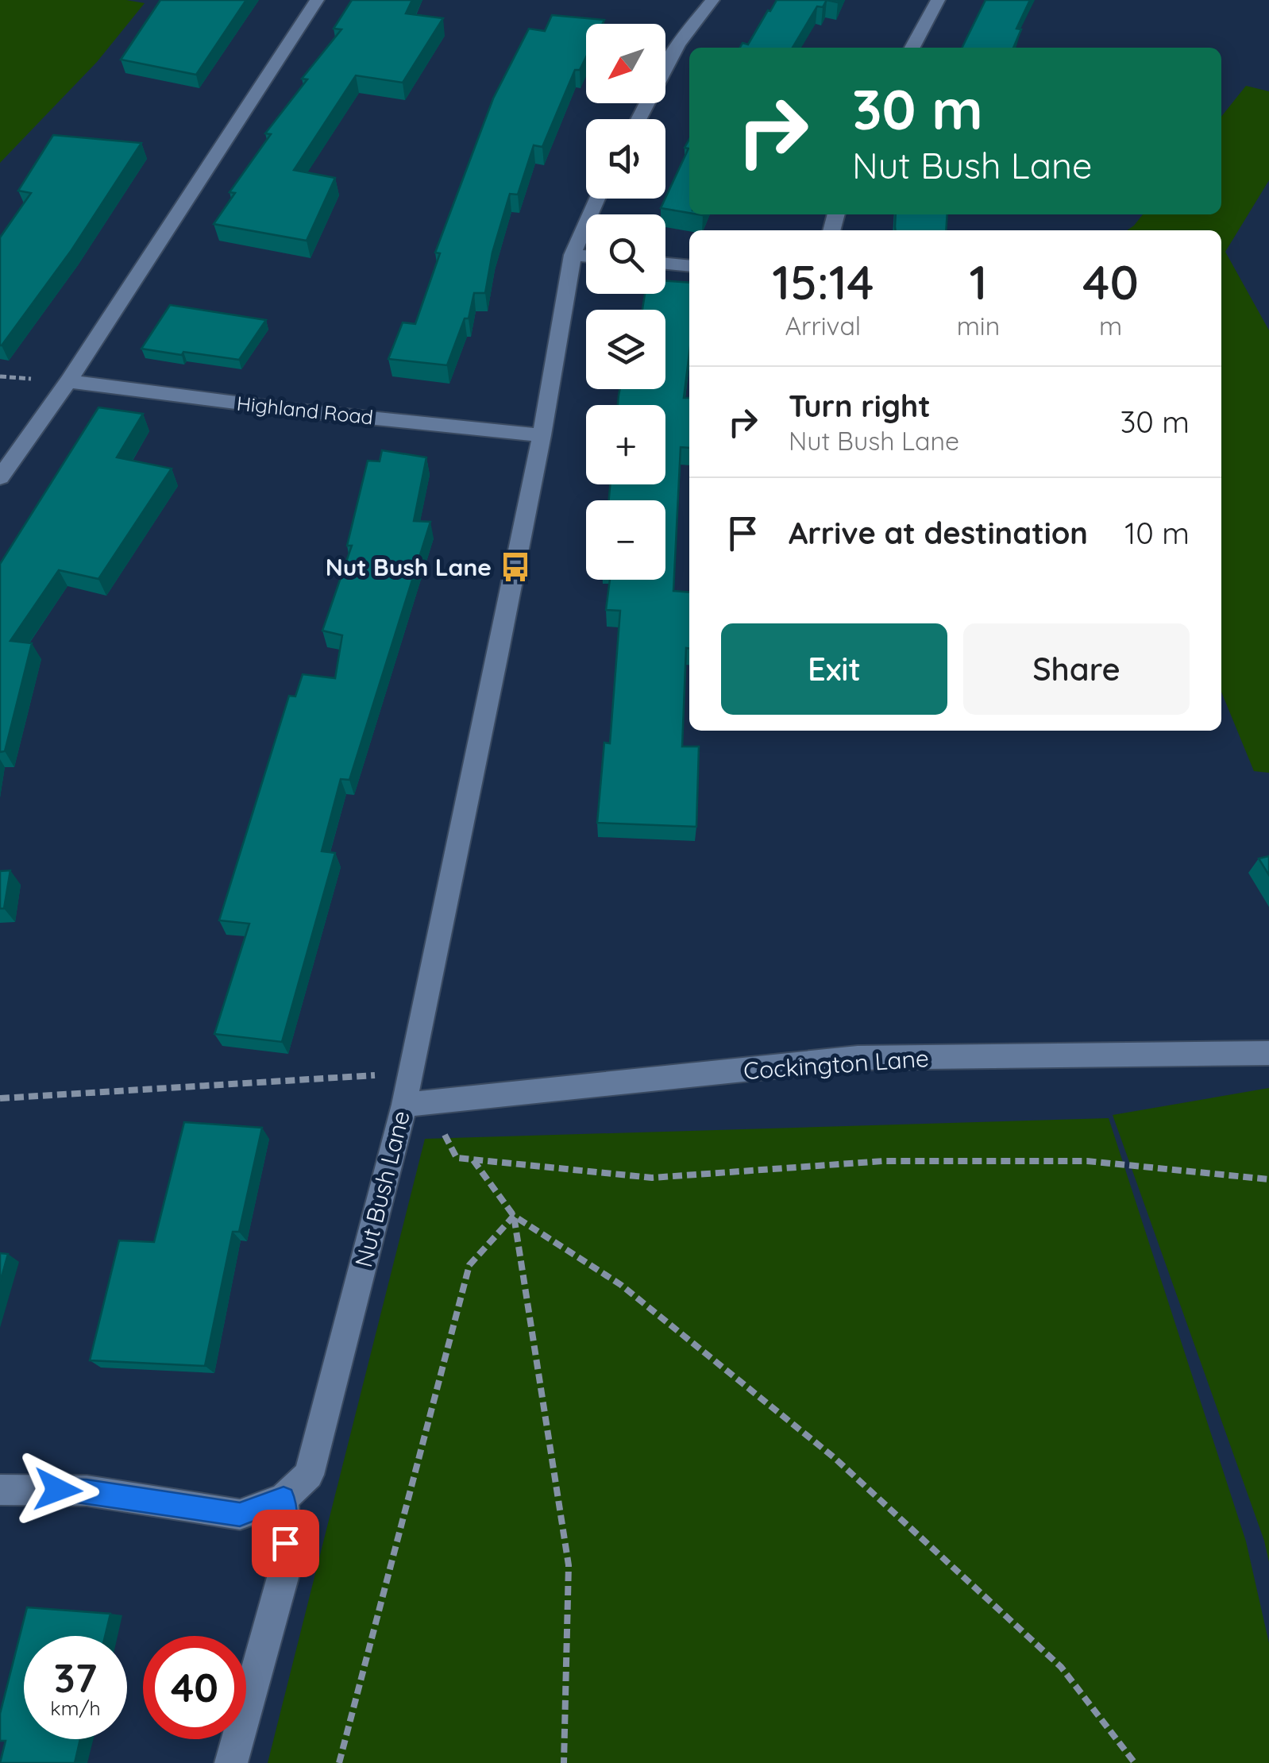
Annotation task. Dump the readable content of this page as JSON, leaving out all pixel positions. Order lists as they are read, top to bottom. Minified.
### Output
{"streets":{"street":["Highland Road","Cockington Lane","Nut Bush Lane"]},"crossings":[["Highland Road","Nut Bush Lane"],["Cockington Lane","Nut Bush Lane"]],"places":{"bus stop":["Nut Bush Lane"]},"north":"bottom left","page":{"map_buttons":["+","−"],"turn":["30 m","Nut Bush Lane"],"eta":["15:14","Arrival","1","min","40","m"],"list":[{"name":"Turn right","note":"Nut Bush Lane","value":"30 m"},{"name":"Arrive at destination","value":"10 m"}],"buttons":["Exit","Share"],"speed":"37 km/h","limit":"40"}}
